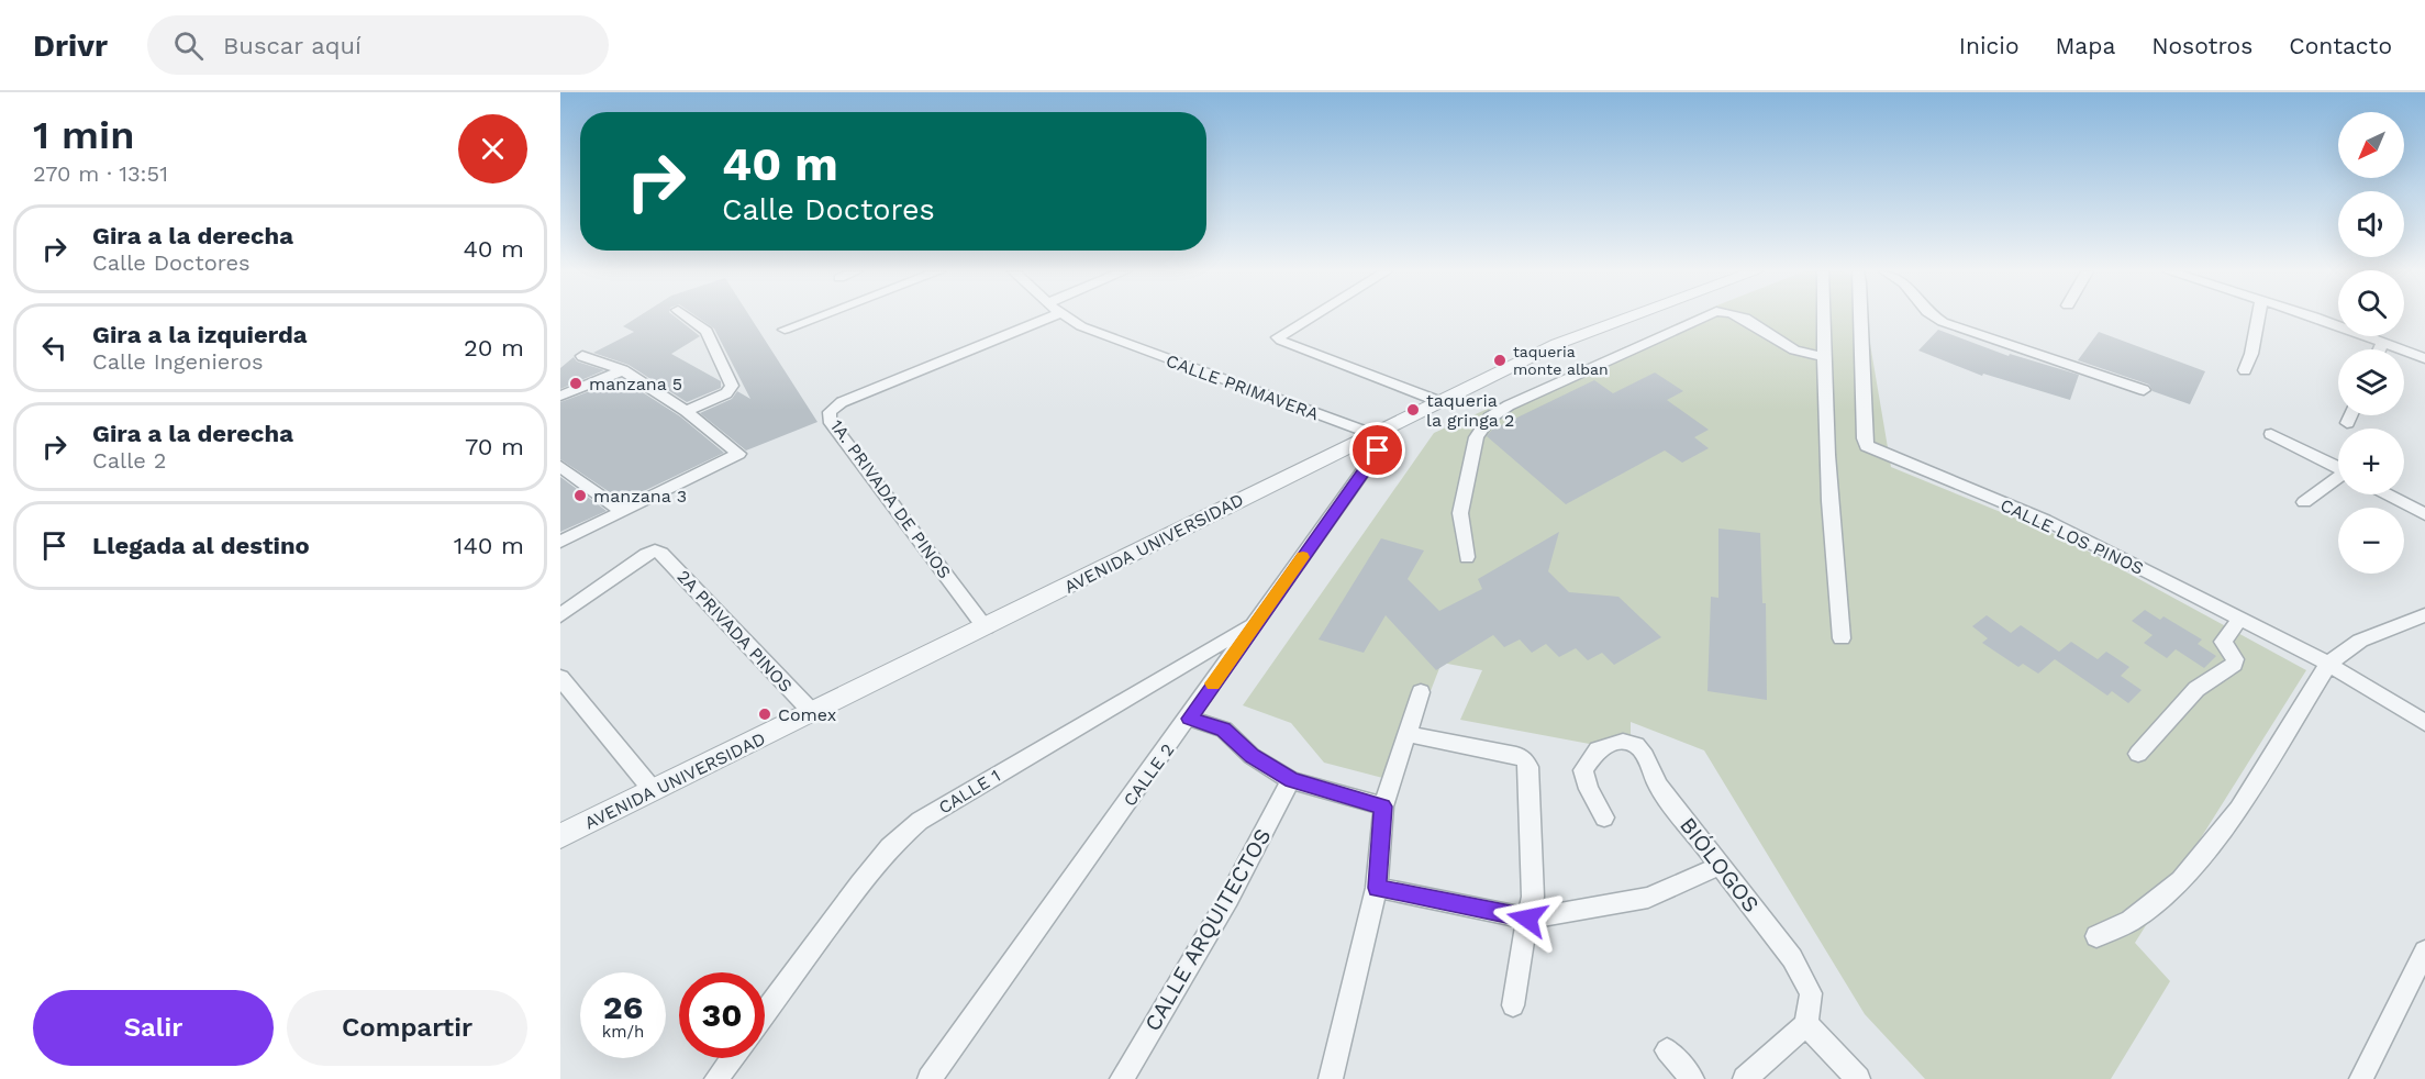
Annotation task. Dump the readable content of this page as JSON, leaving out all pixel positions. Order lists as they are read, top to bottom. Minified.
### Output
{"streets":{"street":["CALLE PRIMAVERA","1A. PRIVADA DE PINOS","CALLE LOS PINOS","AVENIDA UNIVERSIDAD","2A PRIVADA PINOS","CALLE 2","CALLE 1","BIÓLOGOS","CALLE ARQUITECTOS"]},"crossings":[["CALLE PRIMAVERA","AVENIDA UNIVERSIDAD"],["CALLE PRIMAVERA","CALLE 2"],["1A. PRIVADA DE PINOS","AVENIDA UNIVERSIDAD"],["AVENIDA UNIVERSIDAD","2A PRIVADA PINOS"],["AVENIDA UNIVERSIDAD","CALLE 2"],["CALLE 2","CALLE 1"]],"places":["taqueria monte alban","manzana 5","taqueria la gringa 2","manzana 3","Comex"],"north":"bottom left","page":{"header":"Drivr","search":"Buscar aquí","nav":["Inicio","Mapa","Nosotros","Contacto"],"heading":["1 min","270 m · 13:51"],"map_buttons":["+","−"],"turn":["40 m","Calle Doctores"],"list":[{"name":"Gira a la derecha","note":"Calle Doctores","value":"40 m"},{"name":"Gira a la izquierda","note":"Calle Ingenieros","value":"20 m"},{"name":"Gira a la derecha","note":"Calle 2","value":"70 m"},{"name":"Llegada al destino","value":"140 m"}],"speed":"26 km/h","limit":"30","buttons":["Salir","Compartir"]}}
